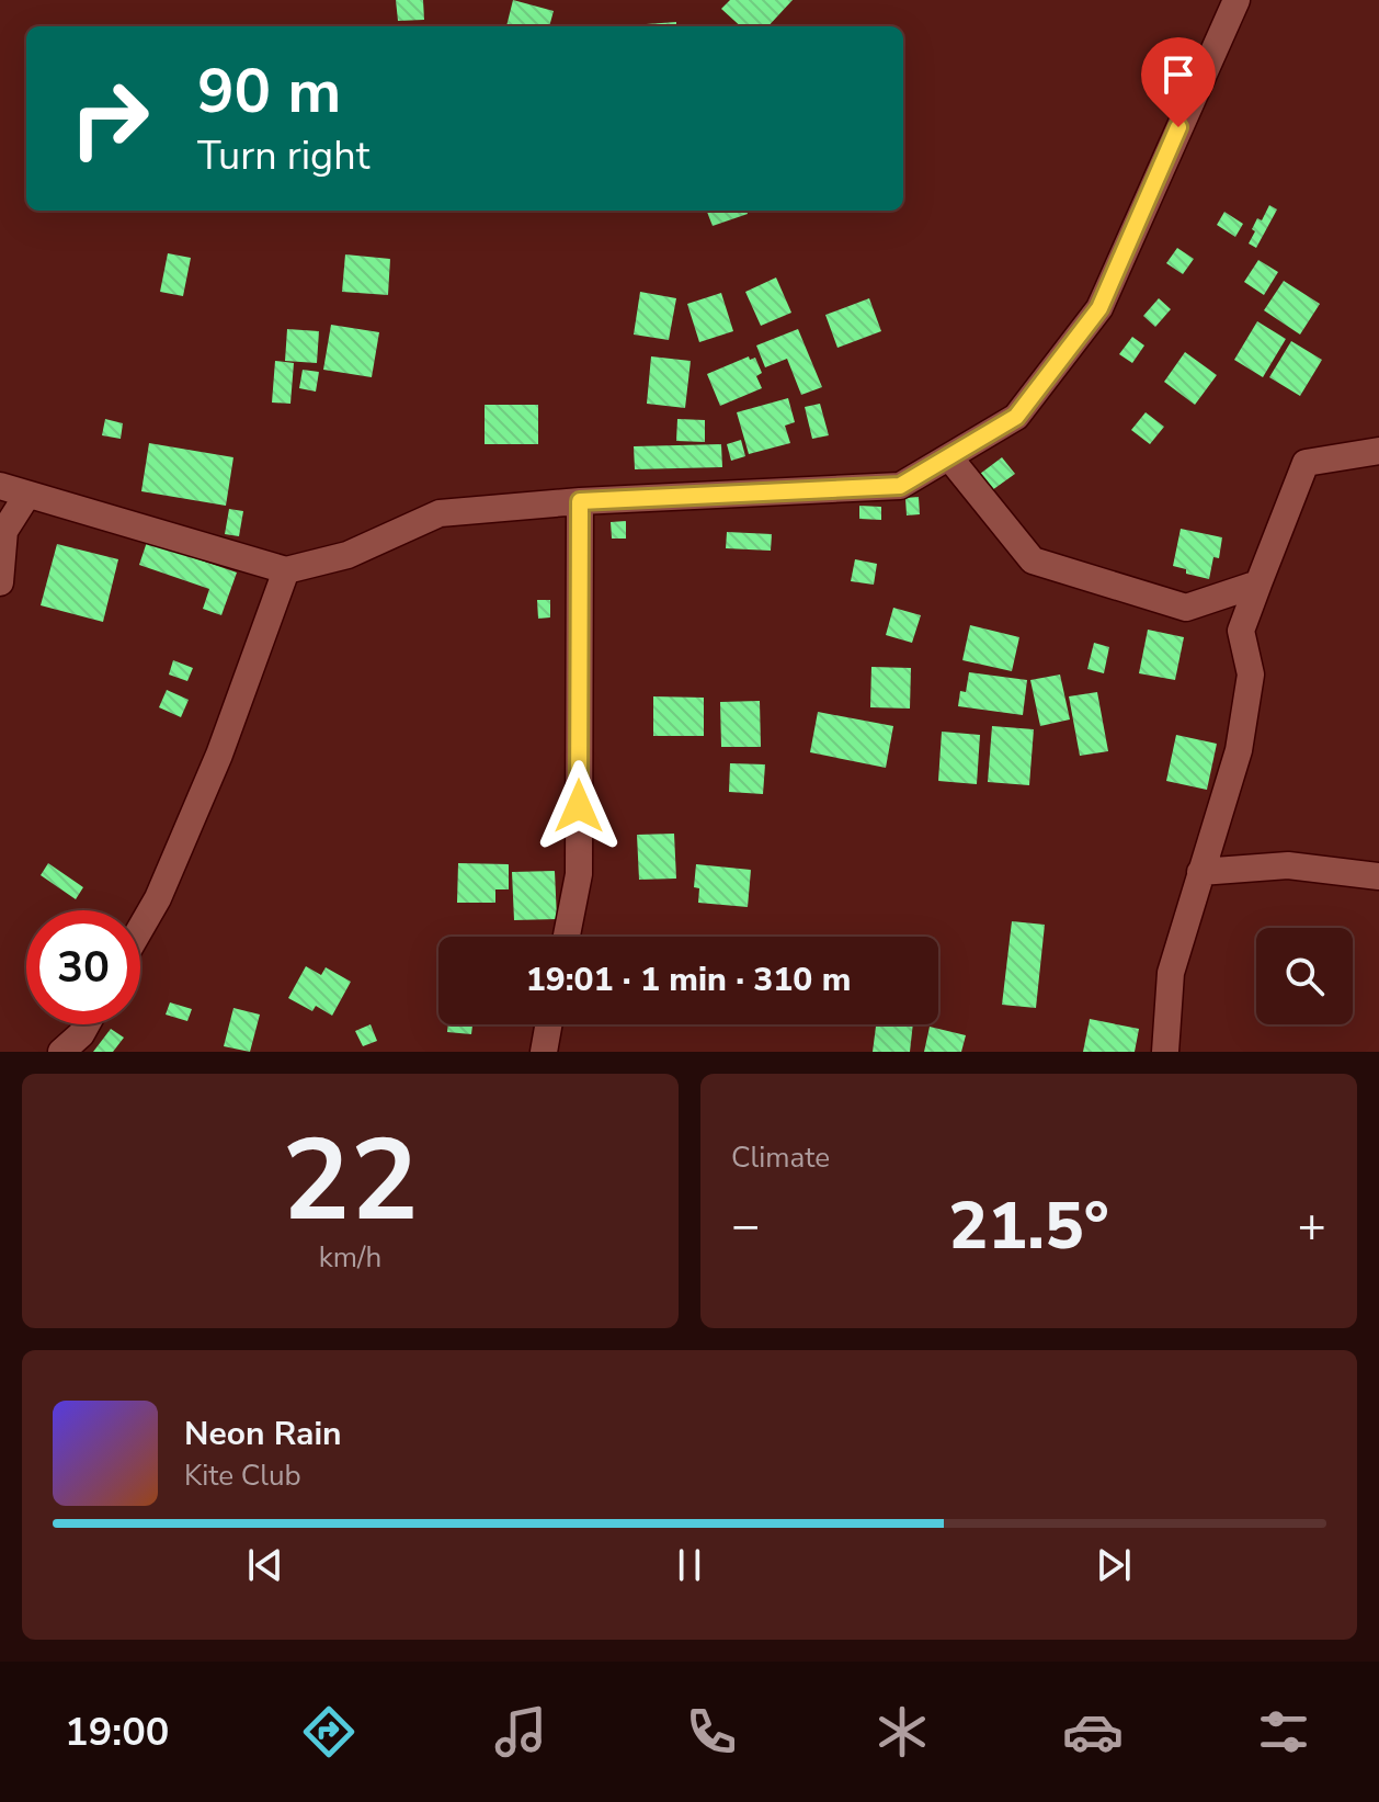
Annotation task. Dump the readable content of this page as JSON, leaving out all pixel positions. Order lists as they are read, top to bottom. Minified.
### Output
{"page":{"turn":["90 m","Turn right"],"limit":"30","trip":"19:01 · 1 min · 310 m","tile":[["22","km/h"],"Climate"],"heat":["−","21.5°","+"],"song":["Neon Rain","Kite Club"],"tabs":"19:00"}}
